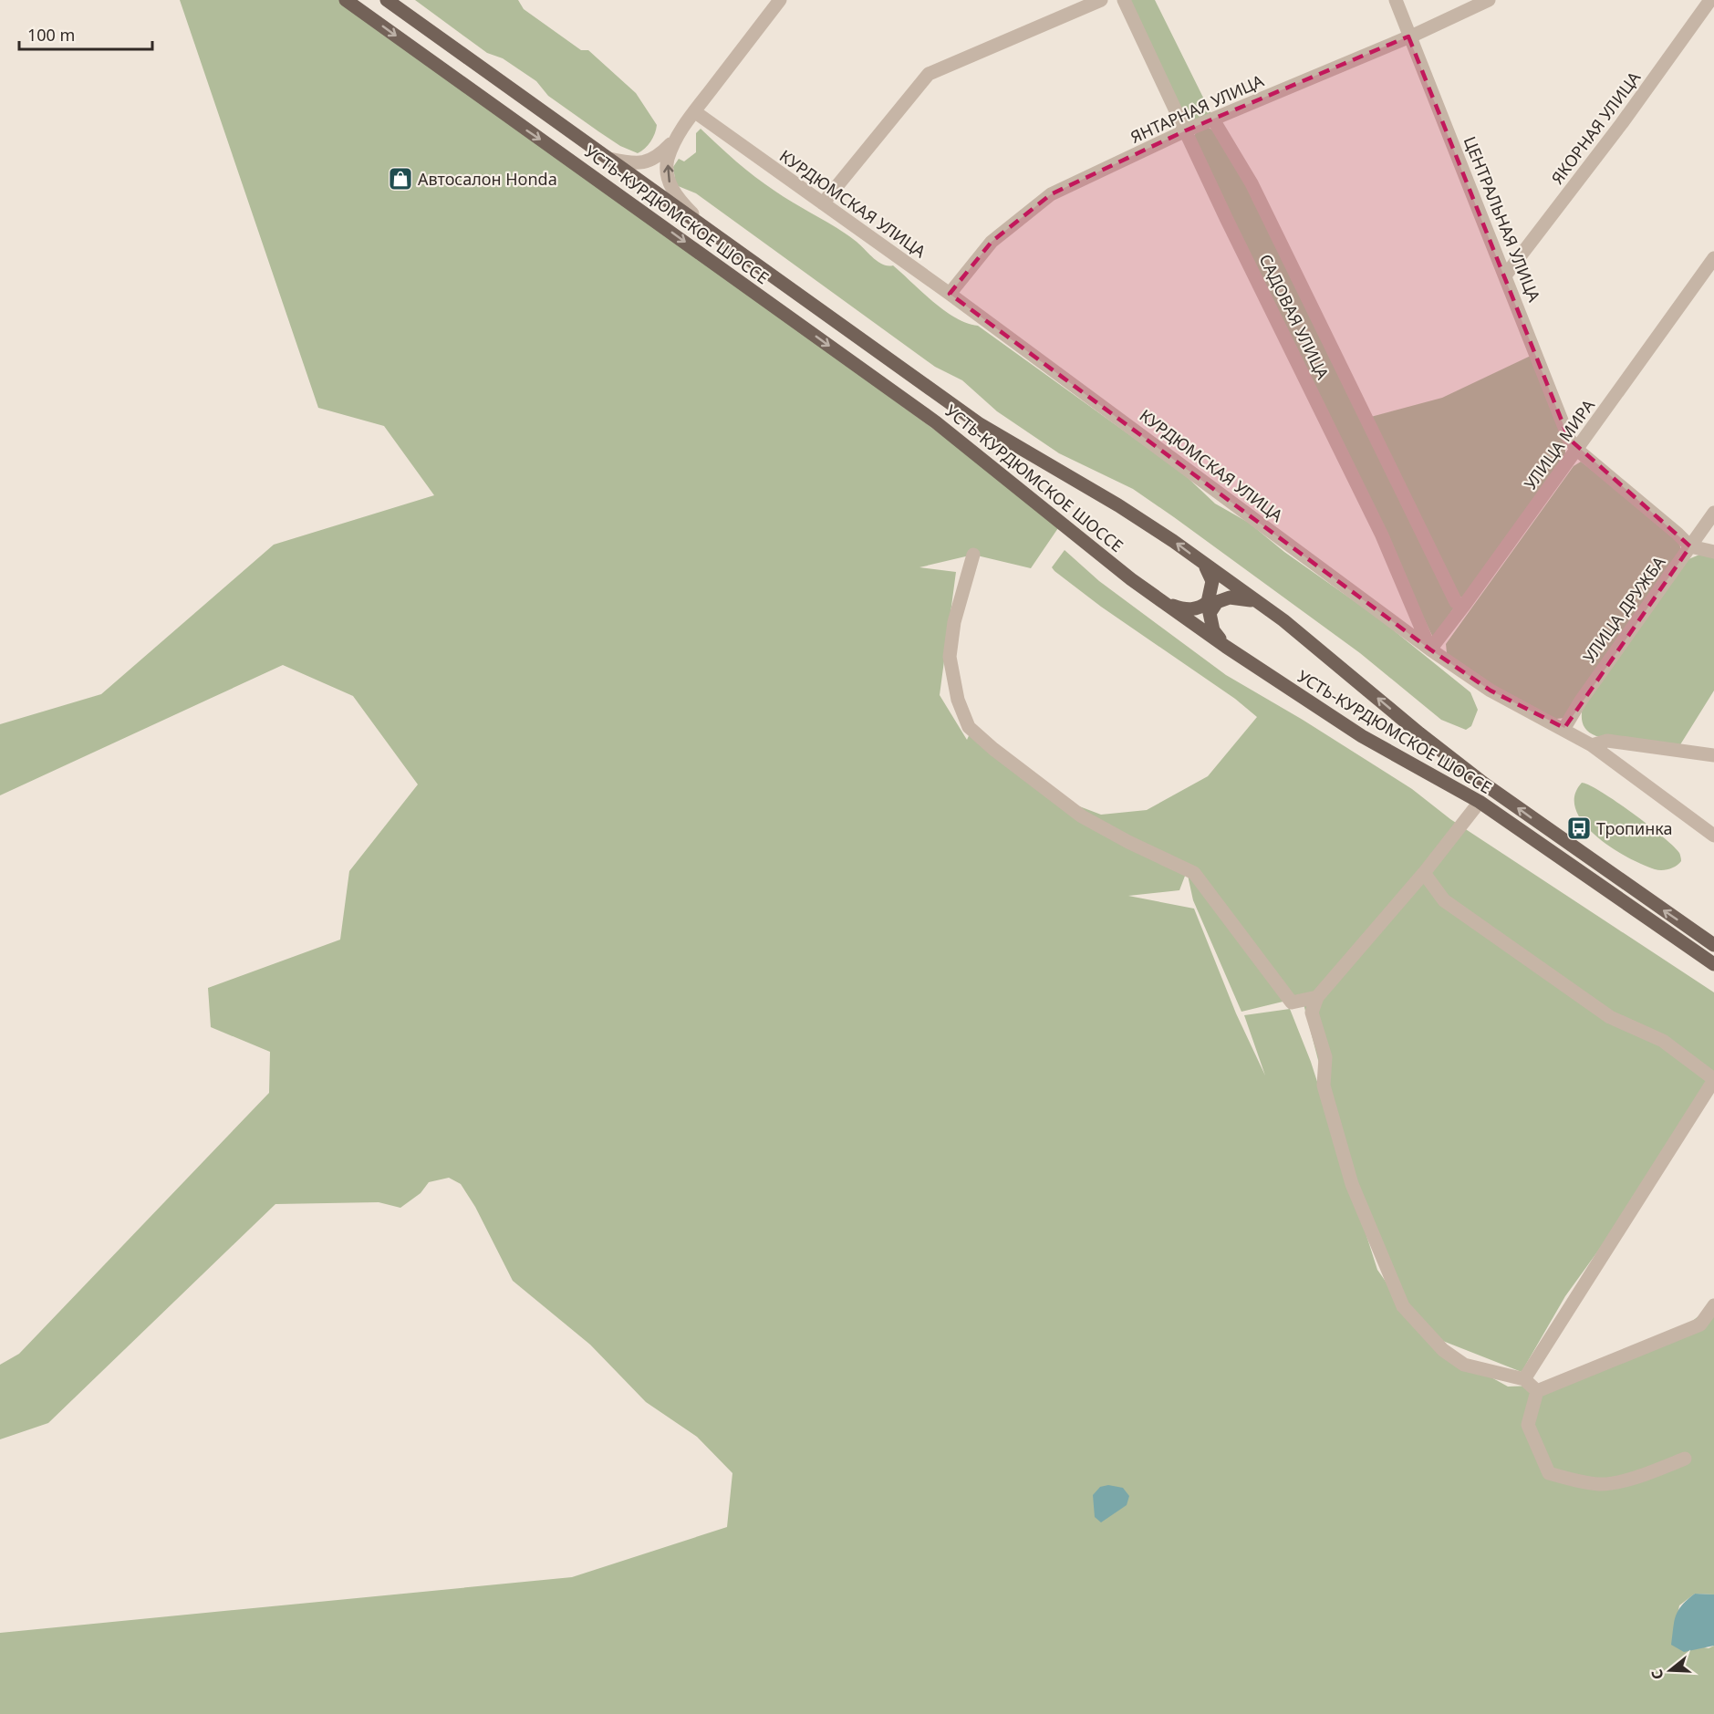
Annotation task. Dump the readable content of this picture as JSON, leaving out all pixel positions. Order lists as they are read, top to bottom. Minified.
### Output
{"streets":{"main road":["УСТЬ-КУРДЮМСКОЕ ШОССЕ"],"street":["ЯНТАРНАЯ УЛИЦА","ЯКОРНАЯ УЛИЦА","КУРДЮМСКАЯ УЛИЦА","ЦЕНТРАЛЬНАЯ УЛИЦА","САДОВАЯ УЛИЦА","УЛИЦА МИРА","УЛИЦА ДРУЖБА"]},"crossings":[["ЯНТАРНАЯ УЛИЦА","КУРДЮМСКАЯ УЛИЦА"],["ЯНТАРНАЯ УЛИЦА","ЦЕНТРАЛЬНАЯ УЛИЦА"],["ЯНТАРНАЯ УЛИЦА","САДОВАЯ УЛИЦА"],["ЯКОРНАЯ УЛИЦА","ЦЕНТРАЛЬНАЯ УЛИЦА"],["КУРДЮМСКАЯ УЛИЦА","САДОВАЯ УЛИЦА"],["КУРДЮМСКАЯ УЛИЦА","УЛИЦА МИРА"],["КУРДЮМСКАЯ УЛИЦА","УЛИЦА ДРУЖБА"],["ЦЕНТРАЛЬНАЯ УЛИЦА","УЛИЦА МИРА"],["САДОВАЯ УЛИЦА","УЛИЦА МИРА"]],"places":{"shop":["Автосалон Honda"],"bus stop":["Тропинка"]},"scale_bar":"100 m","north":"left"}
